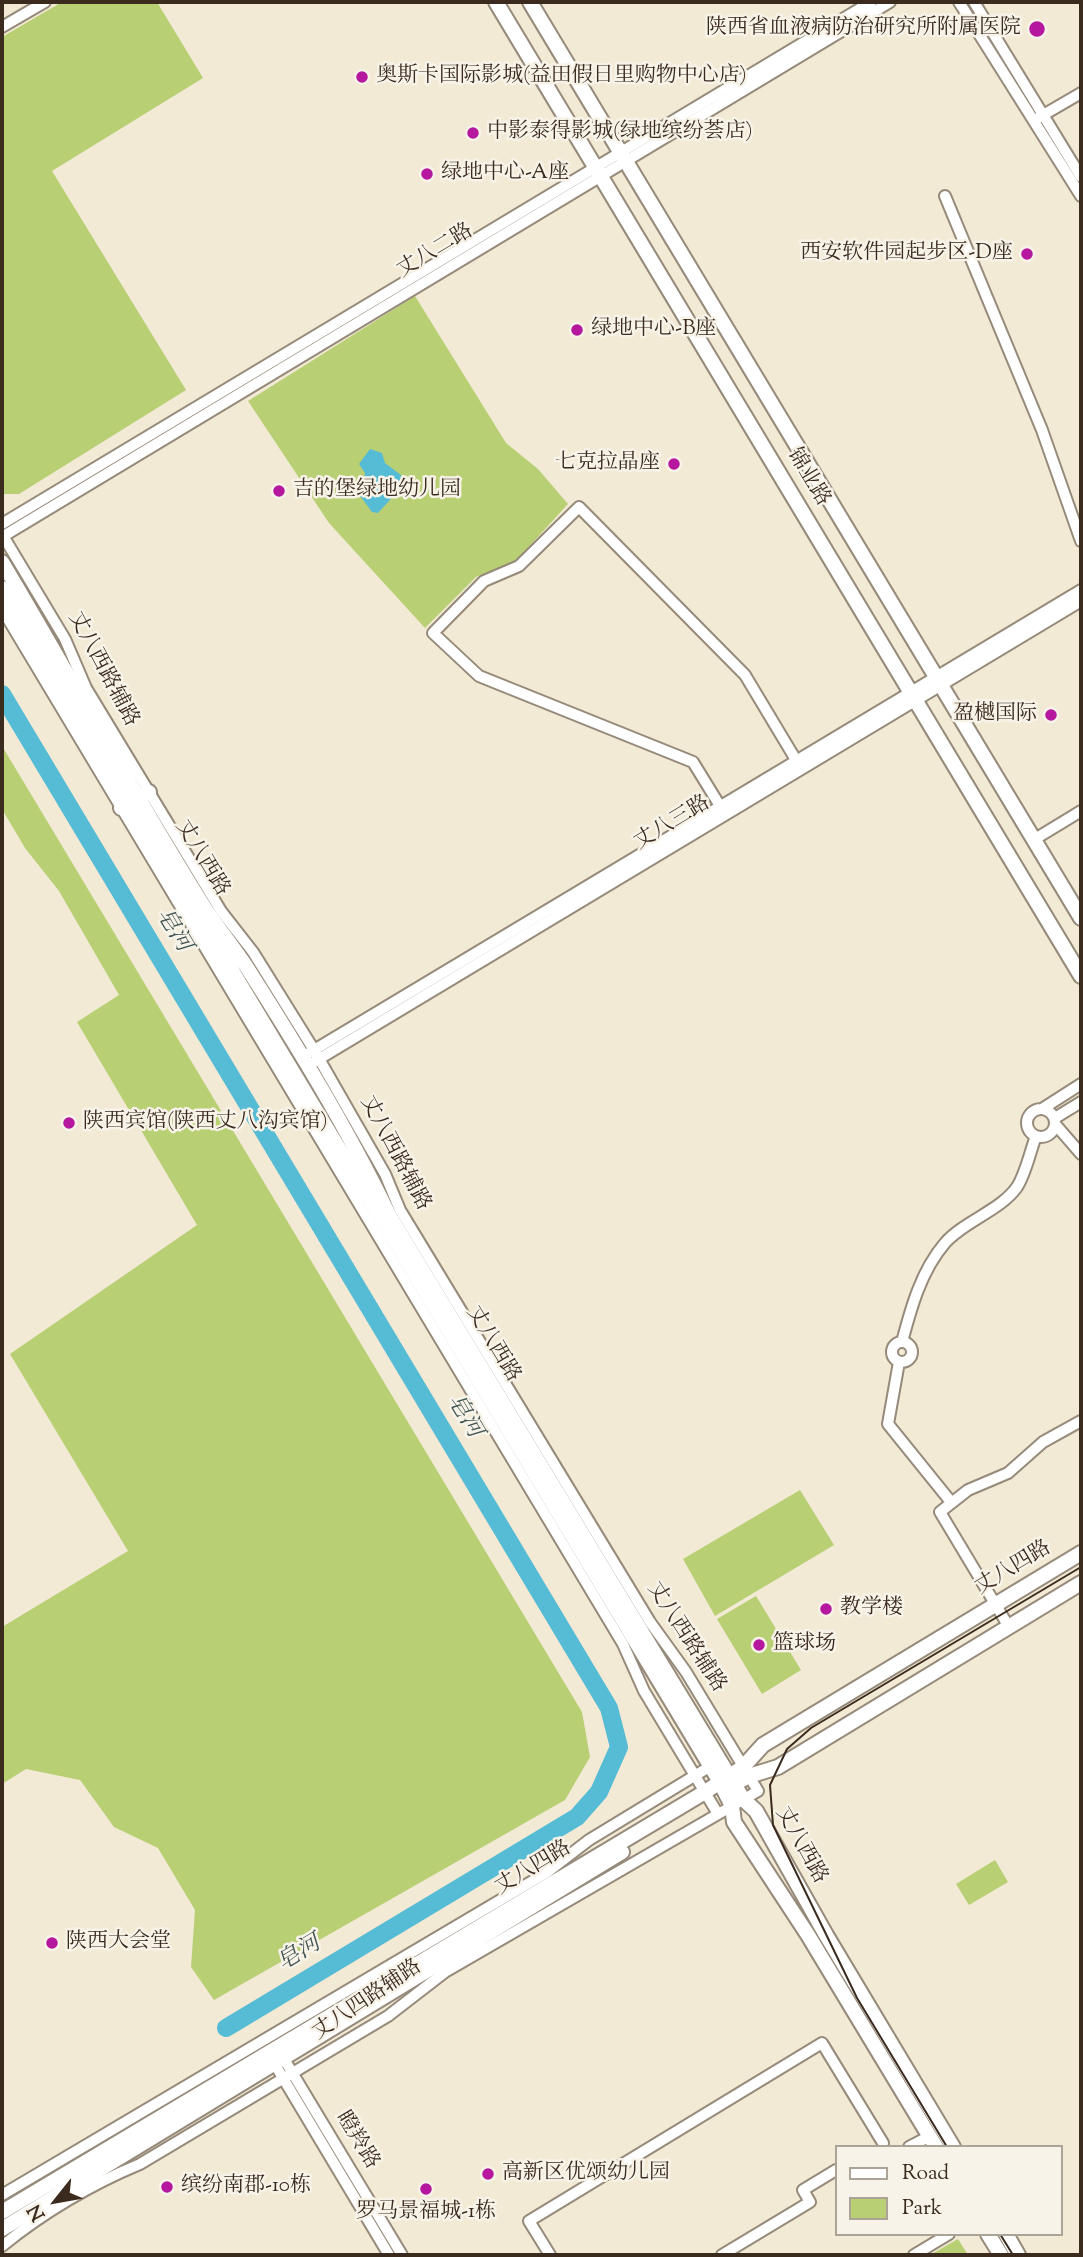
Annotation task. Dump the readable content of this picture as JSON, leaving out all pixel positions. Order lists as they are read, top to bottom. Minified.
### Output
{"streets":{"main road":["锦业路","丈八西路","丈八四路"],"street":["丈八二路","丈八西路辅路","丈八三路","丈八四路辅路","瞪羚路"]},"crossings":[["丈八二路","锦业路"],["丈八二路","丈八西路辅路"],["锦业路","丈八三路"],["丈八西路辅路","丈八三路"],["丈八西路辅路","丈八西路"],["丈八西路辅路","丈八四路"],["丈八西路辅路","丈八四路辅路"],["丈八三路","丈八西路"],["丈八西路","丈八四路"],["丈八西路","丈八四路辅路"],["丈八四路","瞪羚路"],["丈八四路辅路","瞪羚路"]],"water":["皂河"],"places":["陕西省血液病防治研究所附属医院","奥斯卡国际影城(益田假日里购物中心店)","中影泰得影城(绿地缤纷荟店)","绿地中心-A座","西安软件园起步区-D座","绿地中心-B座","七克拉晶座","吉的堡绿地幼儿园","盈樾国际","陕西宾馆(陕西丈八沟宾馆)","教学楼","篮球场","陕西大会堂","高新区优颂幼儿园","缤纷南郡-10栋","罗马景福城-1栋"],"legend":["Road","Park"],"north":"bottom left"}
